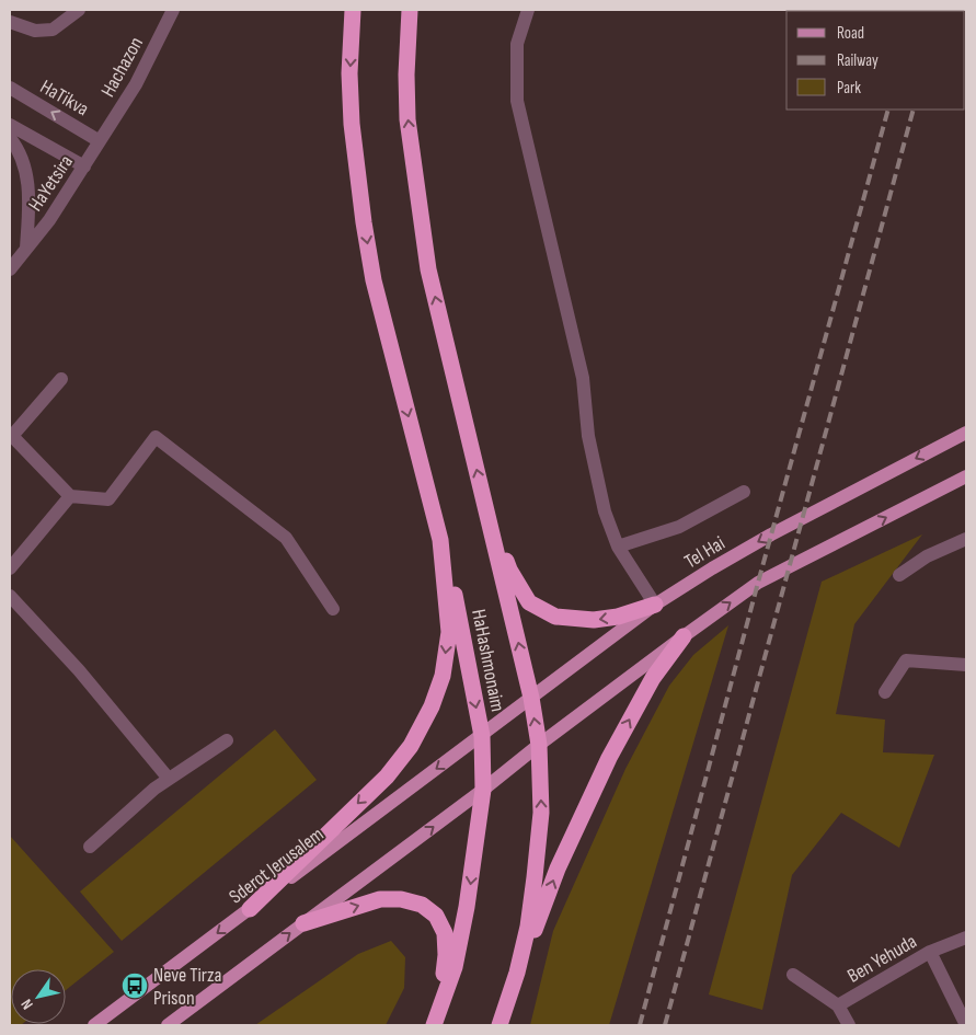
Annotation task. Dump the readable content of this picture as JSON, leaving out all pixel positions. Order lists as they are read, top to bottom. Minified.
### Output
{"streets":{"highway":["HaHashmonaim"],"main road":["Tel Hai","Sderot Jerusalem"],"street":["Hachazon","HaTikva","HaYetsira","Ben Yehuda"]},"crossings":[["Hachazon","HaTikva"],["Hachazon","HaYetsira"],["HaTikva","HaYetsira"],["Tel Hai","HaHashmonaim"],["Tel Hai","Sderot Jerusalem"],["HaHashmonaim","Sderot Jerusalem"]],"places":{"bus stop":["Neve Tirza Prison"]},"legend":["Road","Railway","Park"],"north":"bottom left"}
